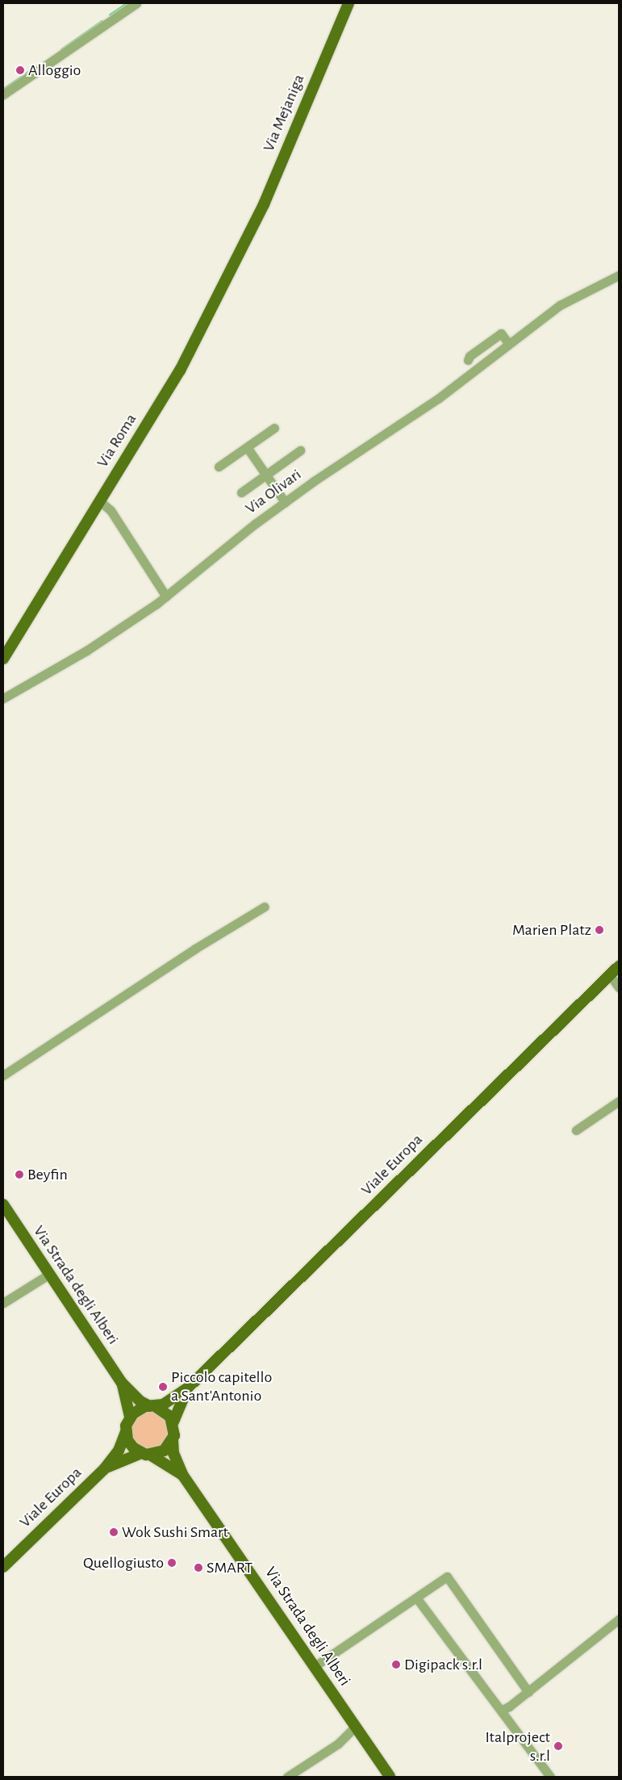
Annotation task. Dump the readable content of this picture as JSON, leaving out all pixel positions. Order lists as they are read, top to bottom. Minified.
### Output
{"streets":{"main road":["Via Mejaniga","Via Roma","Viale Europa","Via Strada degli Alberi"],"street":["Via Olivari"]},"crossings":[["Via Mejaniga","Via Roma"],["Viale Europa","Via Strada degli Alberi"]],"places":["Alloggio","Marien Platz","Beyfin","Piccolo capitello a Sant'Antonio","Wok Sushi Smart","Quellogiusto","SMART","Digipack s.r.l","Italproject s.r.l"]}
